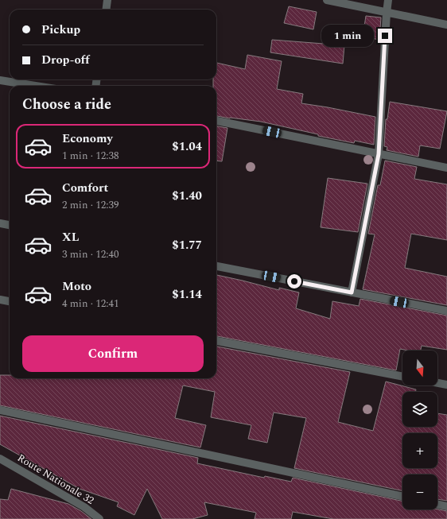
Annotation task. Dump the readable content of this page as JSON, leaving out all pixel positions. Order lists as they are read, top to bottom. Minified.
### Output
{"streets":{"street":["Route Nationale 32"]},"north":"bottom","page":{"banner":["Pickup","Drop-off"],"bubble":"1 min","heading":"Choose a ride","list":[{"name":"Economy","note":"1 min · 12:38","value":"$1.04"},{"name":"Comfort","note":"2 min · 12:39","value":"$1.40"},{"name":"XL","note":"3 min · 12:40","value":"$1.77"},{"name":"Moto","note":"4 min · 12:41","value":"$1.14"}],"buttons":"Confirm","map_buttons":["+","−"]}}
